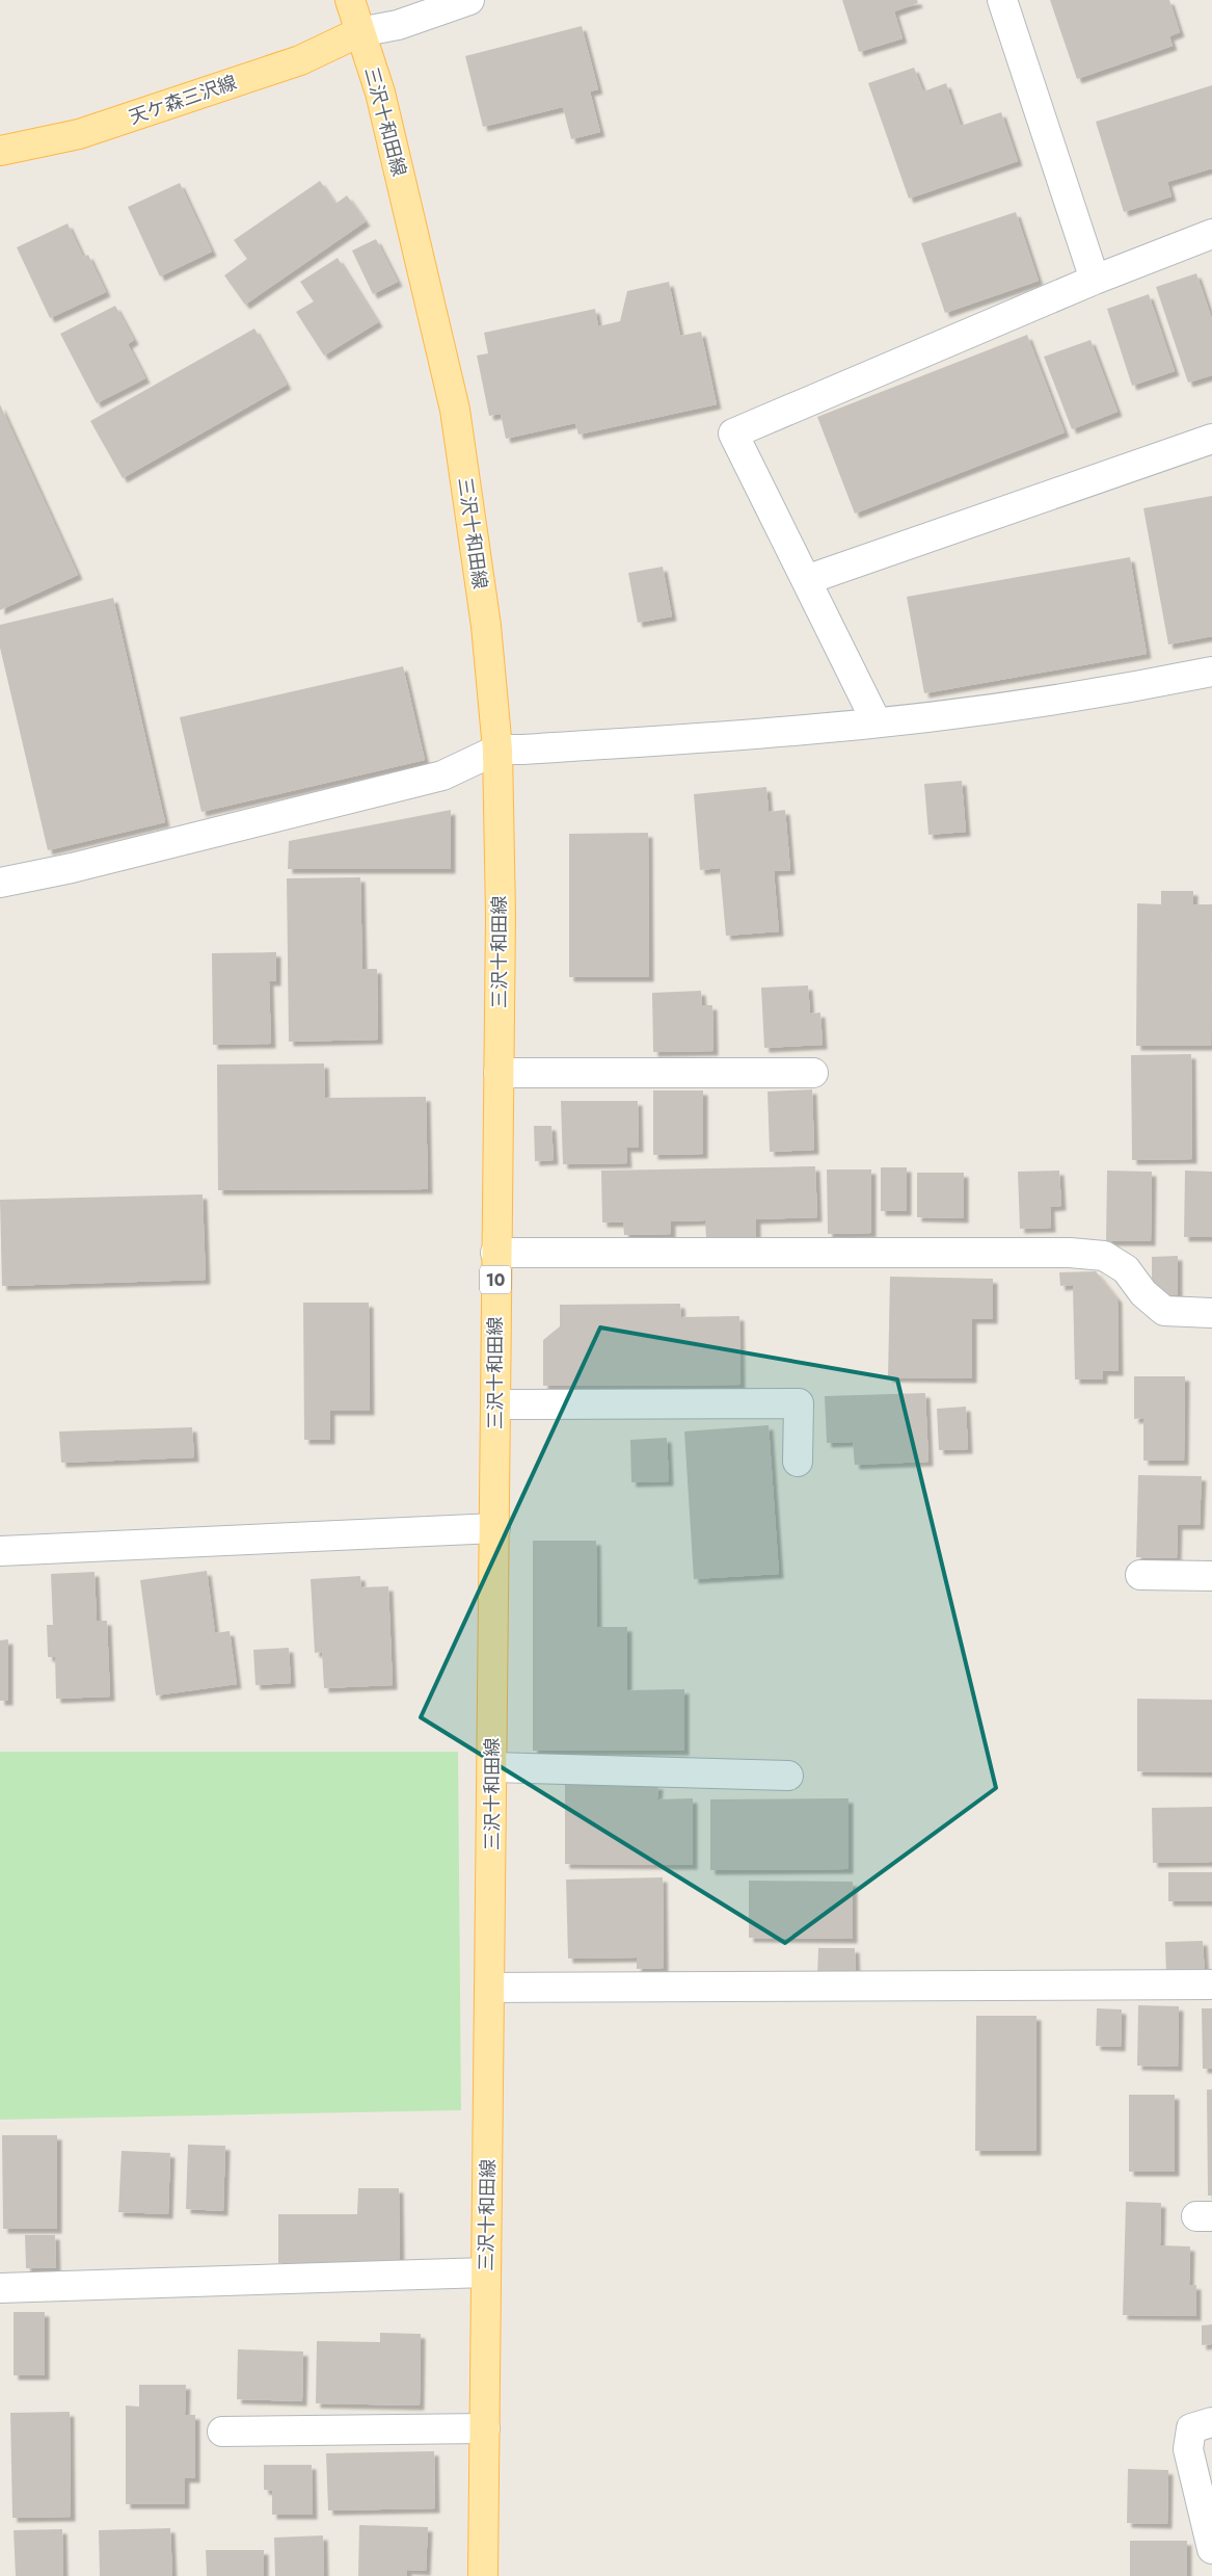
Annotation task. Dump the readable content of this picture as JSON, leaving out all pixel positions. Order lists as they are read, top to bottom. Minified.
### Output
{"streets":{"main road":["天ケ森三沢線","三沢十和田線","10"]},"crossings":[["天ケ森三沢線","三沢十和田線"]]}
